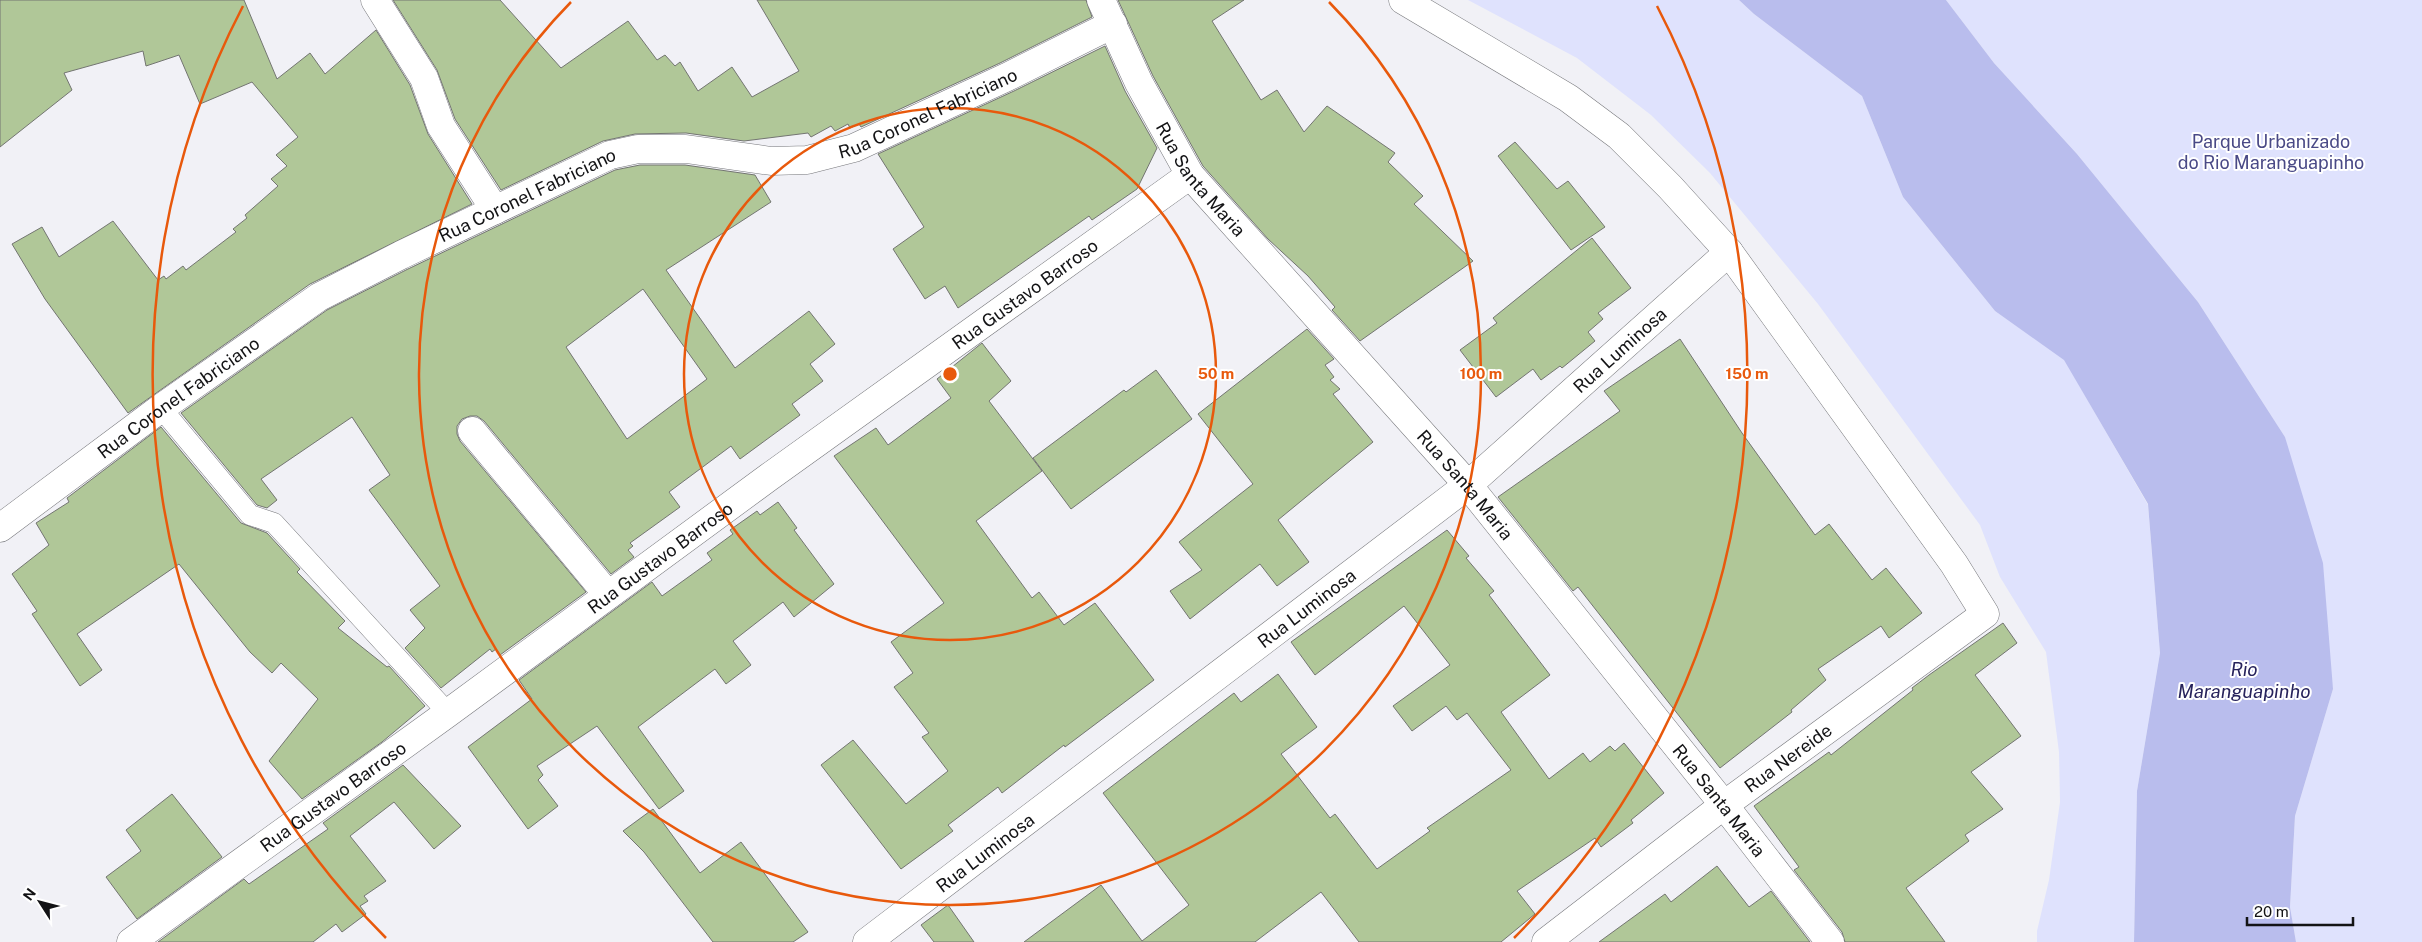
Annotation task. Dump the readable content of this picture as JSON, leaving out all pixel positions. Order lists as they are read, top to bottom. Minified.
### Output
{"streets":{"street":["Rua Coronel Fabriciano","Rua Santa Maria","Rua Gustavo Barroso","Rua Luminosa","Rua Nereide"]},"crossings":[["Rua Coronel Fabriciano","Rua Santa Maria"],["Rua Santa Maria","Rua Gustavo Barroso"],["Rua Santa Maria","Rua Luminosa"],["Rua Santa Maria","Rua Nereide"],["Rua Luminosa","Rua Nereide"]],"water":["Rio Maranguapinho"],"parks":["Parque Urbanizado do Rio Maranguapinho"],"scale_bar":"20 m","north":"top left","rings":["50 m","100 m","150 m"]}
